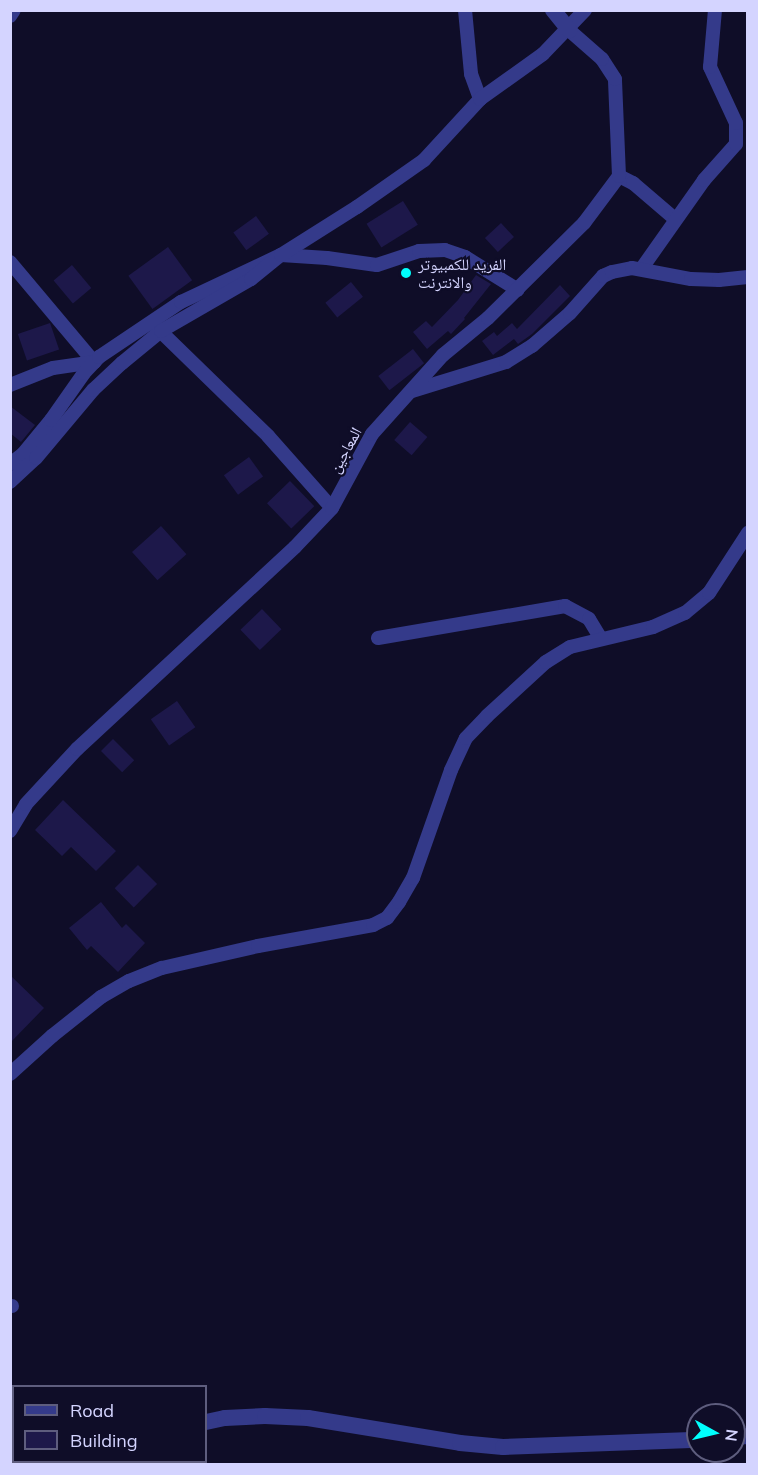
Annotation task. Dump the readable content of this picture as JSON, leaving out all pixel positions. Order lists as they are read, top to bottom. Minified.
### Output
{"streets":{"street":["المعاجين"]},"places":["الفريد للكمبيوتر والانترنت"],"legend":["Road","Building"],"north":"right"}
